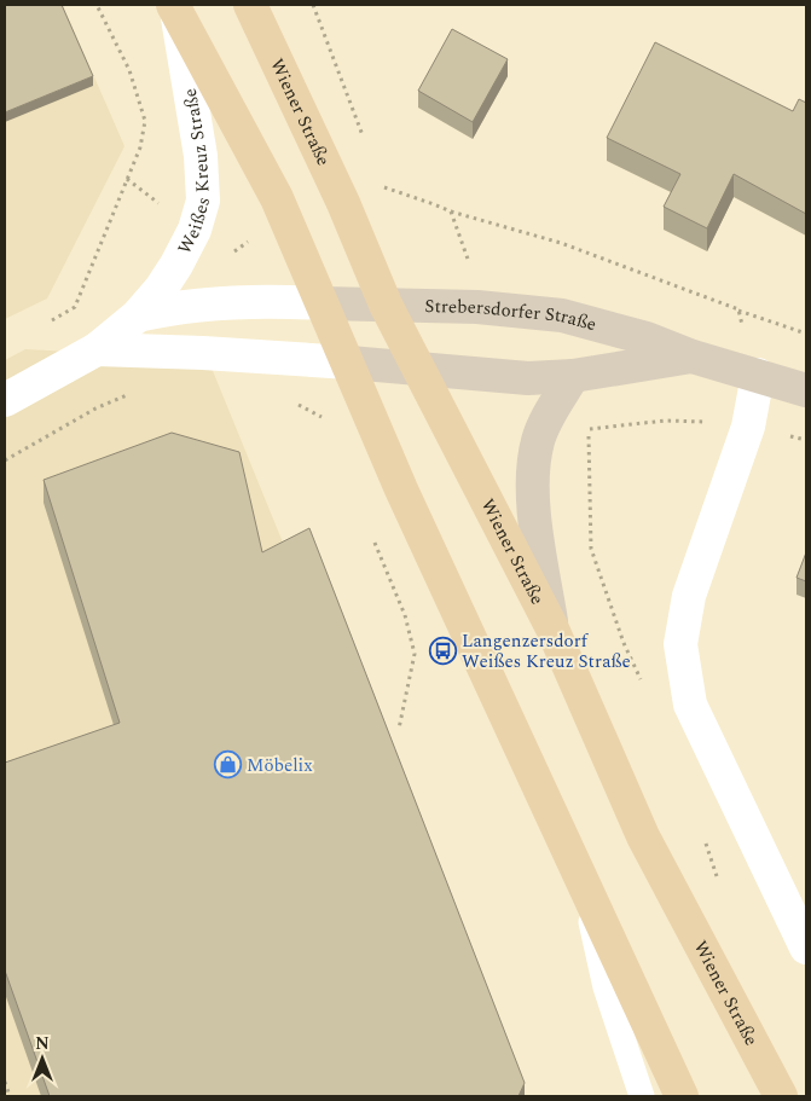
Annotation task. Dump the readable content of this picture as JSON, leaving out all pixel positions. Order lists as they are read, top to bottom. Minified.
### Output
{"streets":{"main road":["Wiener Straße","Strebersdorfer Straße"],"street":["Weißes Kreuz Straße"]},"crossings":[["Wiener Straße","Strebersdorfer Straße"],["Weißes Kreuz Straße","Strebersdorfer Straße"]],"places":{"bus stop":["Langenzersdorf Weißes Kreuz Straße"],"shop":["Möbelix"]},"north":"top"}
